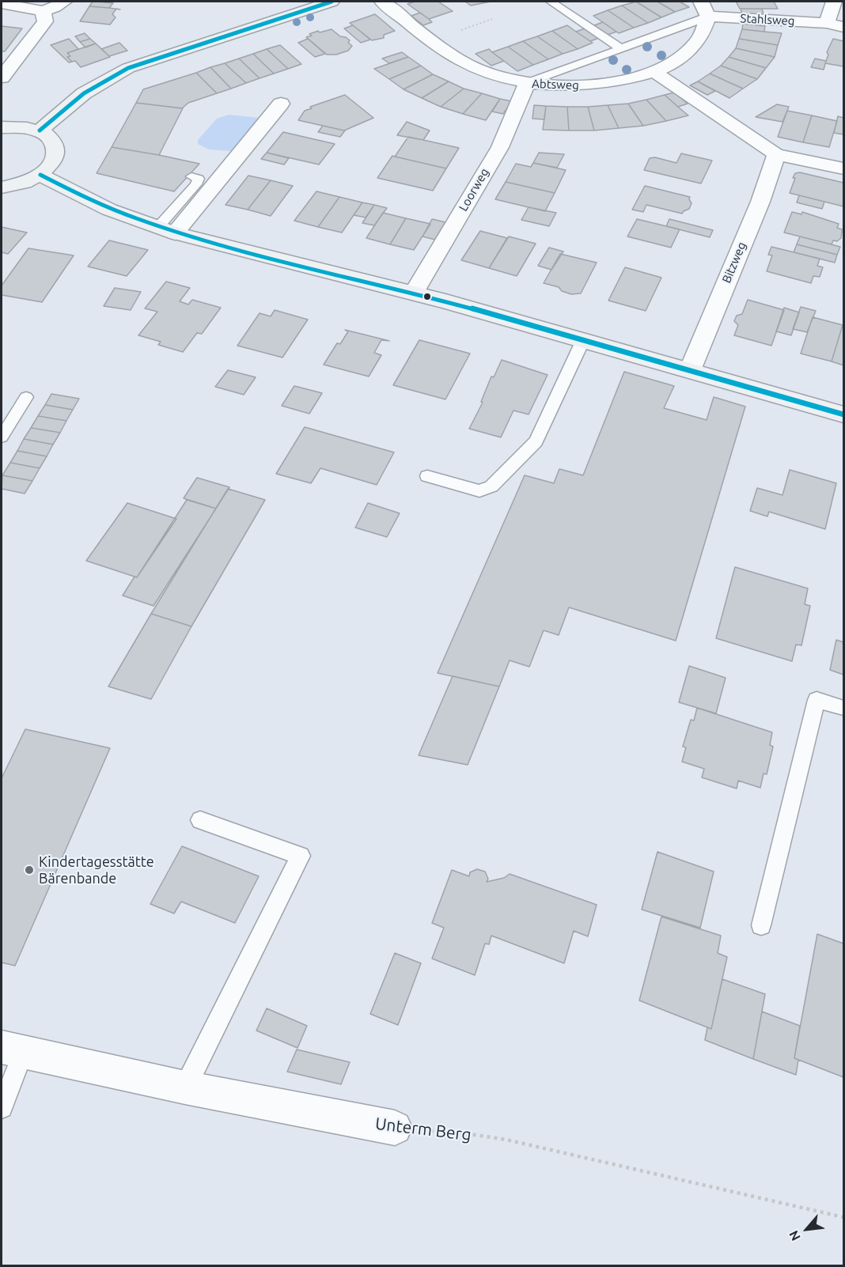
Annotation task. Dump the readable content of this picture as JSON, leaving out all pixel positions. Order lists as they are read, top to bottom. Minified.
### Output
{"streets":{"street":["Stahlsweg","Abtsweg","Loorweg","Bitzweg","Unterm Berg"]},"crossings":[["Stahlsweg","Abtsweg"],["Abtsweg","Loorweg"]],"places":["Kindertagesstätte Bärenbande"],"north":"bottom left"}
